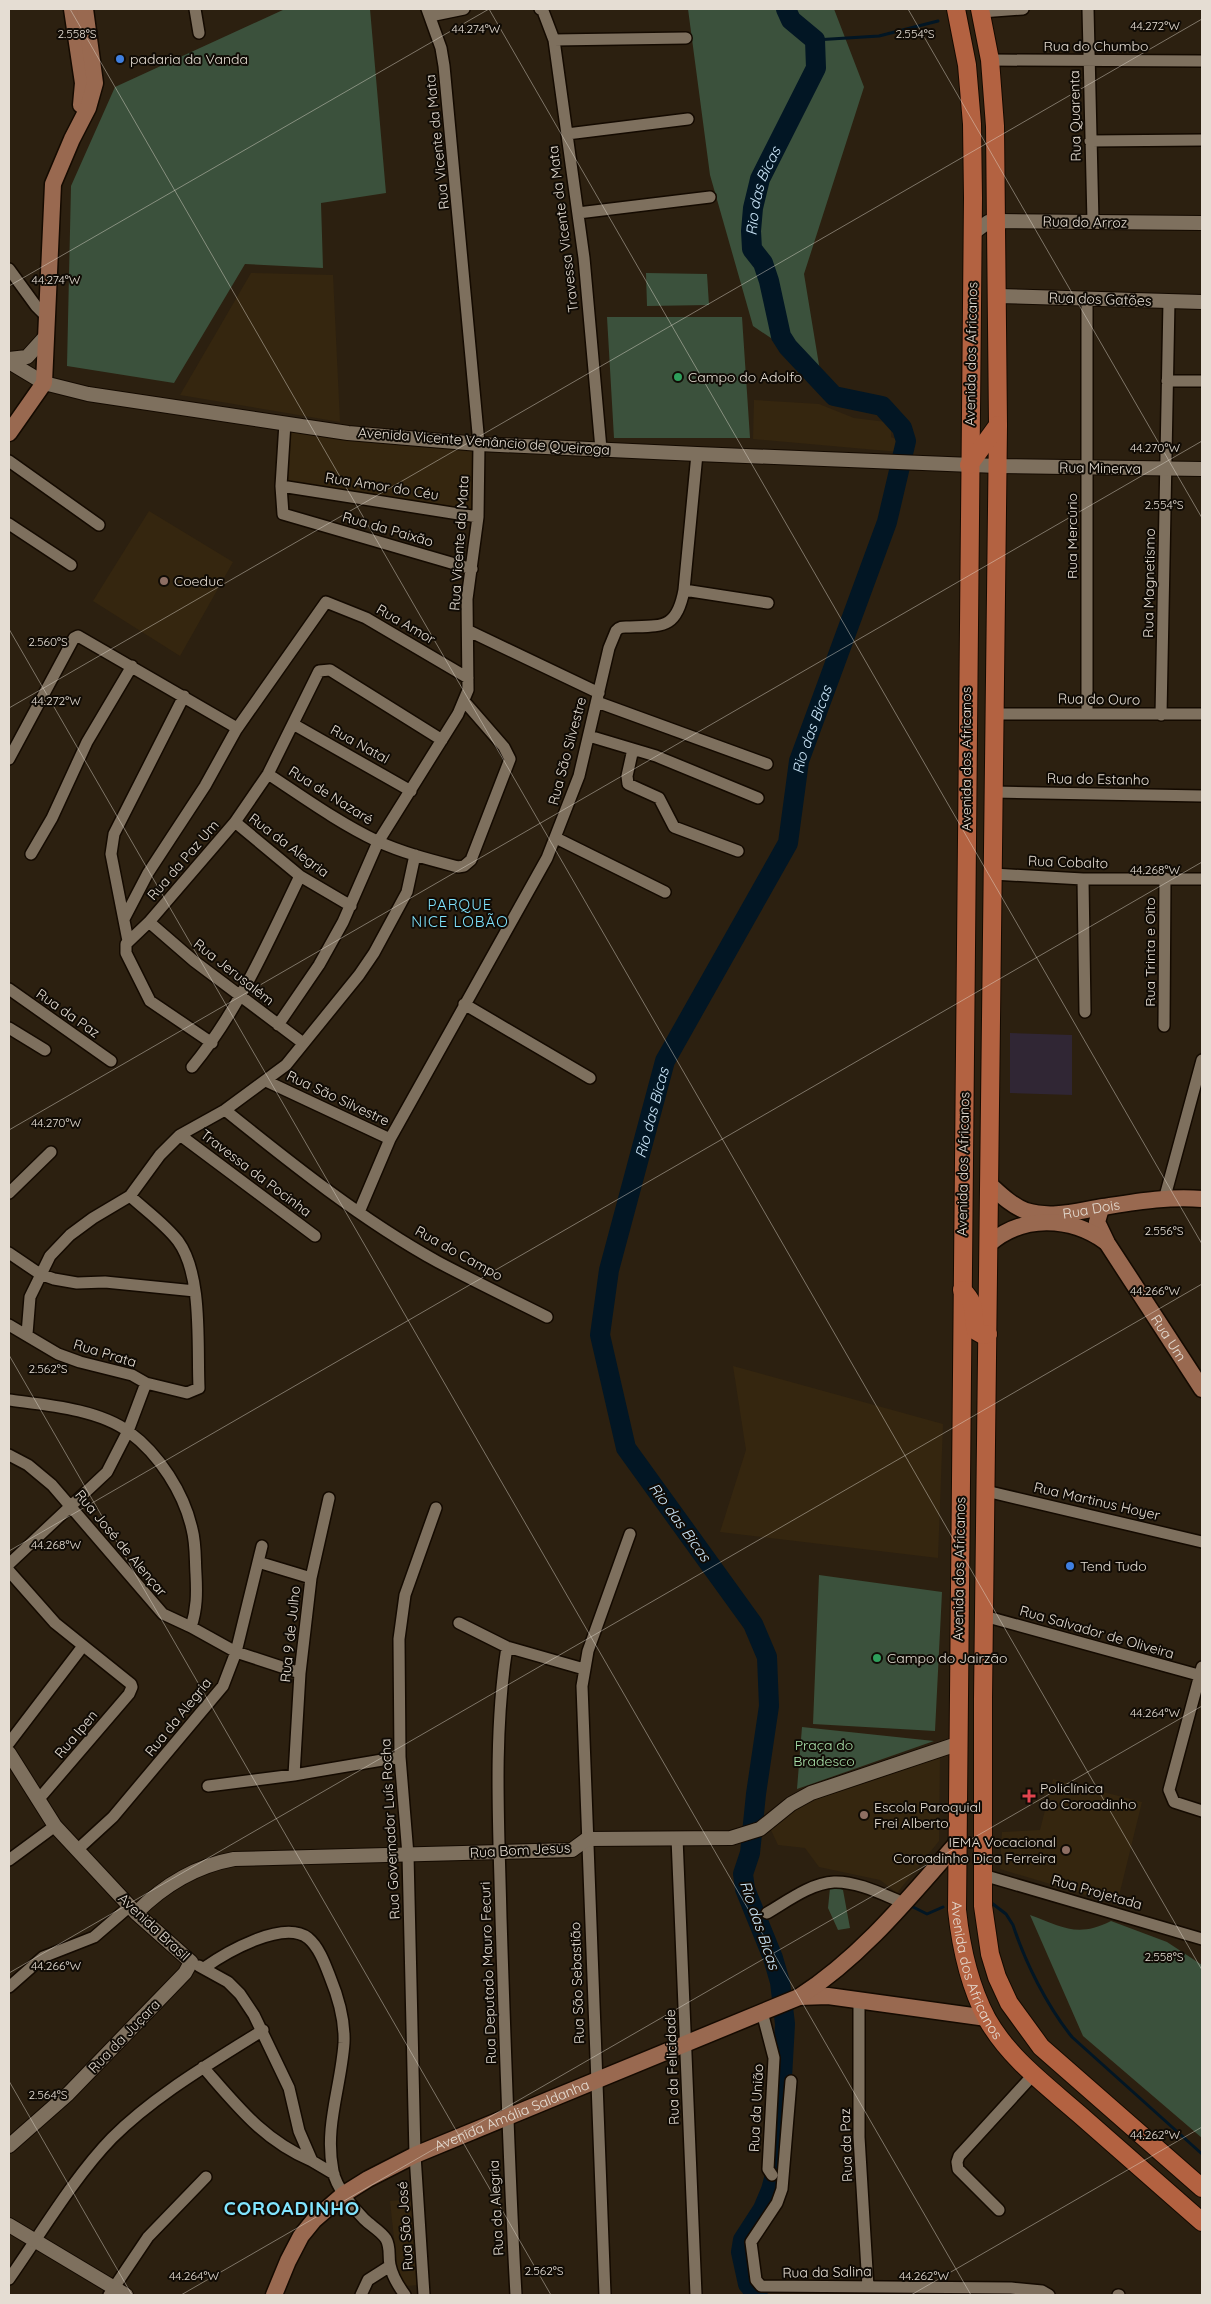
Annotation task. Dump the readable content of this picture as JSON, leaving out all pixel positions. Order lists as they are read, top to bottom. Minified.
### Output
{"streets":{"main road":["Avenida dos Africanos","Rua Dois","Rua Um","Avenida Amália Saldanha"],"street":["Rua do Chumbo","Rua Quarenta","Rua Vicente da Mata","Rua do Arroz","Travessa Vicente da Mata","Rua dos Gatões","Avenida Vicente Venâncio de Queiroga","Rua Minerva","Rua Amor do Céu","Rua da Paixão","Rua Mercúrio","Rua Magnetismo","Rua Amor","Rua do Ouro","Rua Natal","Rua São Silvestre","Rua do Estanho","Rua de Nazaré","Rua da Alegria","Rua da Paz Um","Rua Cobalto","Rua Trinta e Oito","Rua Jerusalém","Rua da Paz","Travessa da Pocinha","Rua do Campo","Rua Prata","Rua Martinus Hoyer","Rua José de Alençar","Rua Salvador de Oliveira","Rua 9 de Julho","Rua Ipen","Rua Governador Luís Rocha","Rua Bom Jesus","Rua Projetada","Avenida Brasil","Rua Deputado Mauro Fecuri","Rua São Sebastião","Rua da Juçara","Rua da Felicidade","Rua da União","Rua São José","Rua da Salina"]},"crossings":[["Rua do Chumbo","Rua Quarenta"],["Rua do Chumbo","Avenida dos Africanos"],["Rua Quarenta","Rua do Arroz"],["Rua Vicente da Mata","Avenida Vicente Venâncio de Queiroga"],["Rua Vicente da Mata","Rua Amor do Céu"],["Rua Vicente da Mata","Rua da Paixão"],["Rua Vicente da Mata","Rua Amor"],["Rua Vicente da Mata","Rua Natal"],["Rua Vicente da Mata","Rua de Nazaré"],["Rua Vicente da Mata","Rua da Alegria"],["Rua Vicente da Mata","Rua da Paz Um"],["Rua Vicente da Mata","Rua Jerusalém"],["Rua do Arroz","Avenida dos Africanos"],["Travessa Vicente da Mata","Avenida Vicente Venâncio de Queiroga"],["Rua dos Gatões","Avenida dos Africanos"],["Rua dos Gatões","Rua Mercúrio"],["Rua dos Gatões","Rua Magnetismo"],["Avenida dos Africanos","Avenida Vicente Venâncio de Queiroga"],["Avenida dos Africanos","Rua Minerva"],["Avenida dos Africanos","Rua do Ouro"],["Avenida dos Africanos","Rua do Estanho"],["Avenida dos Africanos","Rua Cobalto"],["Avenida dos Africanos","Rua Dois"],["Avenida dos Africanos","Rua Martinus Hoyer"],["Avenida dos Africanos","Rua Salvador de Oliveira"],["Avenida dos Africanos","Rua Bom Jesus"],["Avenida dos Africanos","Rua Projetada"],["Avenida dos Africanos","Avenida Amália Saldanha"],["Avenida Vicente Venâncio de Queiroga","Rua Minerva"],["Avenida Vicente Venâncio de Queiroga","Rua São Silvestre"],["Rua Minerva","Rua Mercúrio"],["Rua Minerva","Rua Magnetismo"],["Rua Amor do Céu","Rua da Paixão"],["Rua Mercúrio","Rua do Ouro"],["Rua Magnetismo","Rua do Ouro"],["Rua Natal","Rua da Paz Um"],["Rua de Nazaré","Rua da Paz Um"],["Rua da Alegria","Rua da Paz Um"],["Rua da Alegria","Rua José de Alençar"],["Rua da Alegria","Avenida Brasil"],["Rua da Alegria","Rua Deputado Mauro Fecuri"],["Rua da Alegria","Avenida Amália Saldanha"],["Rua da Paz Um","Rua Jerusalém"],["Rua Cobalto","Rua Trinta e Oito"],["Rua da Paz","Avenida Amália Saldanha"],["Rua da Paz","Rua da Salina"],["Rua Dois","Rua Um"],["Rua José de Alençar","Rua 9 de Julho"],["Rua Ipen","Avenida Brasil"],["Rua Governador Luís Rocha","Rua Bom Jesus"],["Rua Governador Luís Rocha","Avenida Amália Saldanha"],["Rua Governador Luís Rocha","Rua São José"],["Rua Bom Jesus","Avenida Brasil"],["Rua Bom Jesus","Rua Deputado Mauro Fecuri"],["Rua Bom Jesus","Rua São Sebastião"],["Rua Bom Jesus","Rua da Felicidade"],["Avenida Brasil","Rua da Juçara"],["Rua Deputado Mauro Fecuri","Avenida Amália Saldanha"],["Rua São Sebastião","Avenida Amália Saldanha"],["Rua da Felicidade","Avenida Amália Saldanha"],["Rua da União","Avenida Amália Saldanha"],["Rua da União","Rua da Salina"],["Avenida Amália Saldanha","Rua São José"]],"districts":["PARQUE NICE LOBÃO","COROADINHO"],"water":["Rio das Bicas"],"parks":["Praça do Bradesco"],"places":{"other":["padaria da Vanda","Campo do Adolfo","Coeduc","Tend Tudo","Campo do Jairzão","Escola Paroquial Frei Alberto","IEMA Vocacional Coroadinho Dica Ferreira"],"health":["Policlínica do Coroadinho"]},"coordinates":["44.272°W","44.274°W","2.558°S","2.554°S","44.270°W","2.560°S","44.268°W","2.556°S","44.266°W","2.562°S","44.264°W","2.564°S","44.262°W"]}
